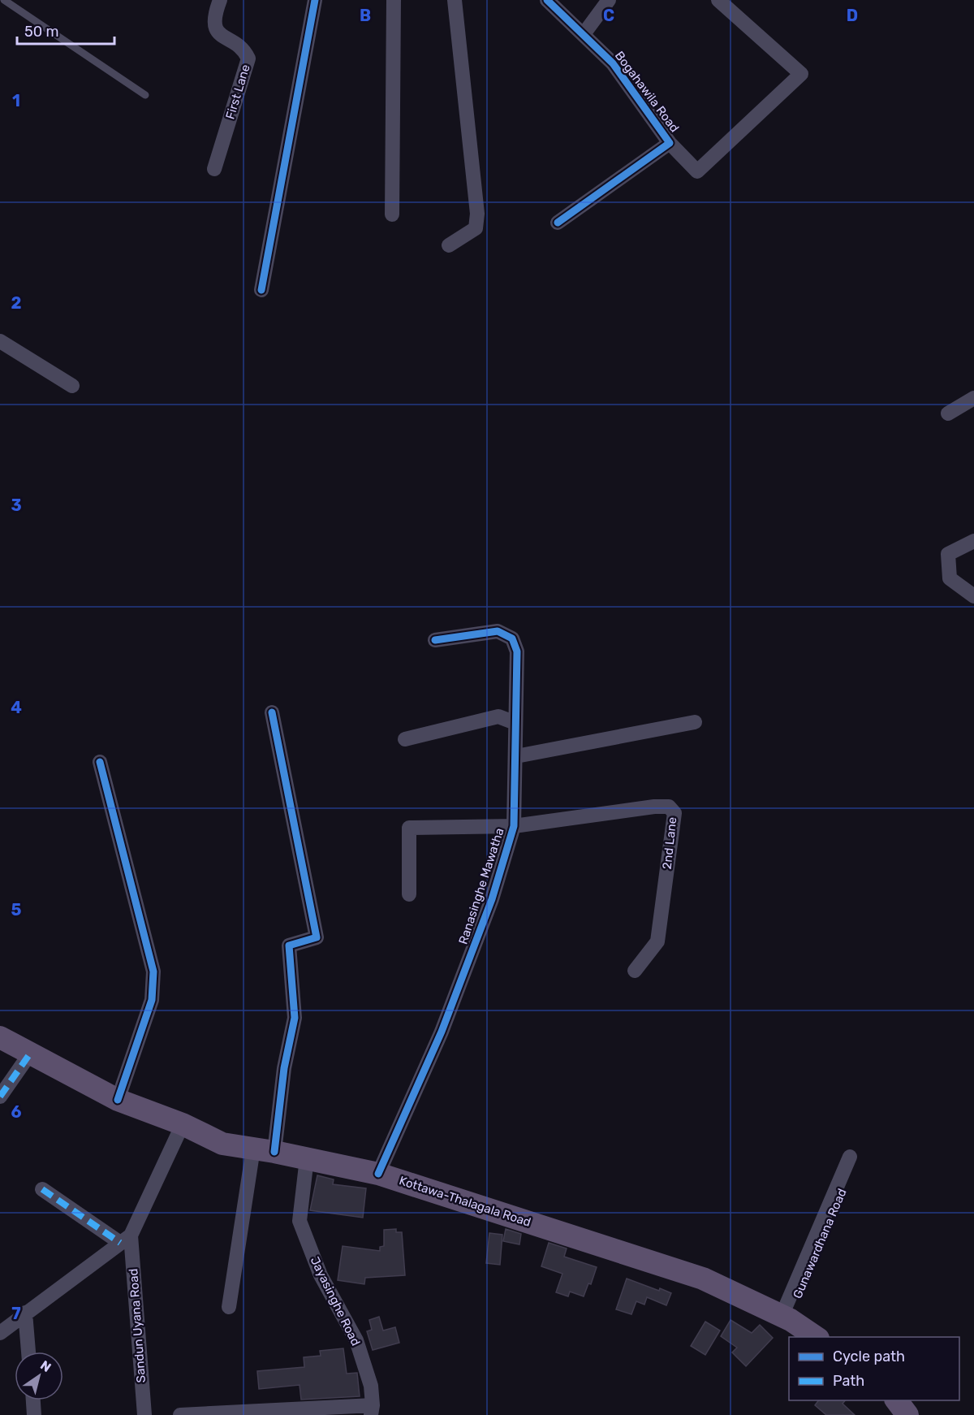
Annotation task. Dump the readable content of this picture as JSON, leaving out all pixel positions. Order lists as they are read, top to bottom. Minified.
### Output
{"streets":{"main road":["Kottawa-Thalagala Road"],"street":["First Lane","Bogahawila Road","2nd Lane","Ranasinghe Mawatha","Jayasinghe Road","Sandun Uyana Road"]},"crossings":[["2nd Lane","Ranasinghe Mawatha"],["Ranasinghe Mawatha","Kottawa-Thalagala Road"],["Kottawa-Thalagala Road","Jayasinghe Road"]],"legend":["Cycle path","Path"],"scale_bar":"50 m","north":"top right","grid":{"columns":["B","C","D"],"rows":["1","2","3","4","5","6","7"]}}
